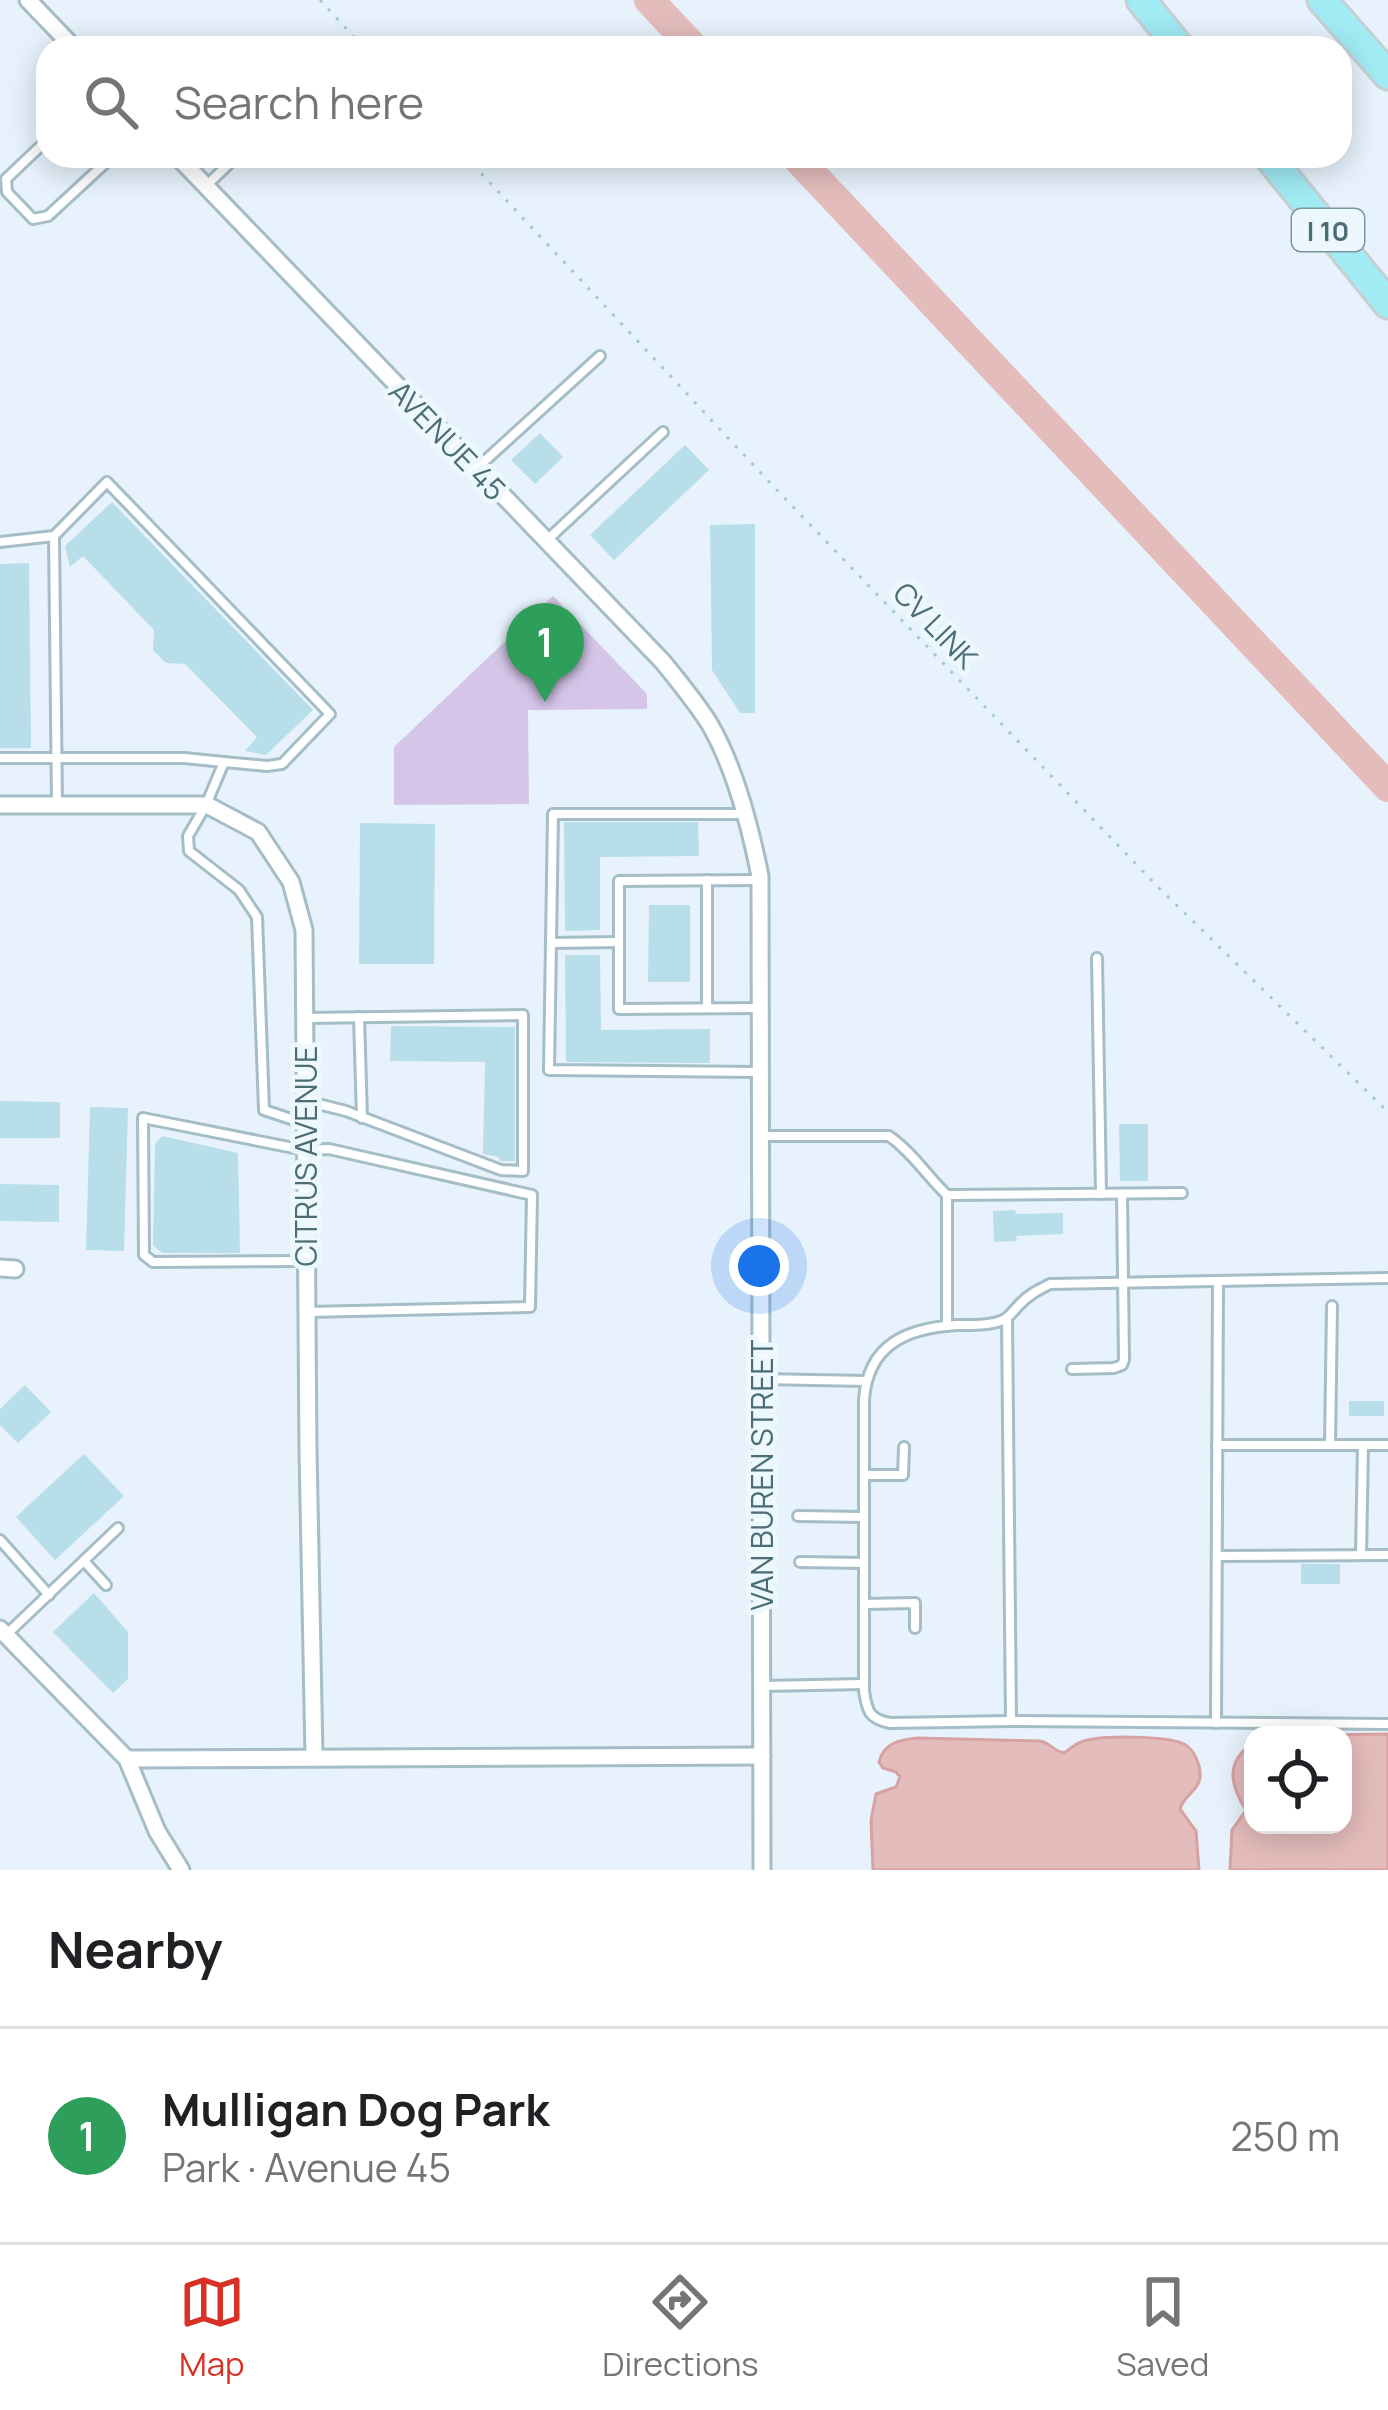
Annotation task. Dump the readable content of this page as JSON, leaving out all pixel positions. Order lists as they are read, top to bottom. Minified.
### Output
{"streets":{"highway":["I 10"],"street":["AVENUE 45","CITRUS AVENUE","VAN BUREN STREET"],"path":["CV LINK"]},"crossings":[["AVENUE 45","VAN BUREN STREET"]],"page":{"search":"Search here","pins":"1","heading":"Nearby","list":[{"mark":"1","name":"Mulligan Dog Park","note":"Park · Avenue 45","value":"250 m"}],"nav":["Map","Directions","Saved"]}}
